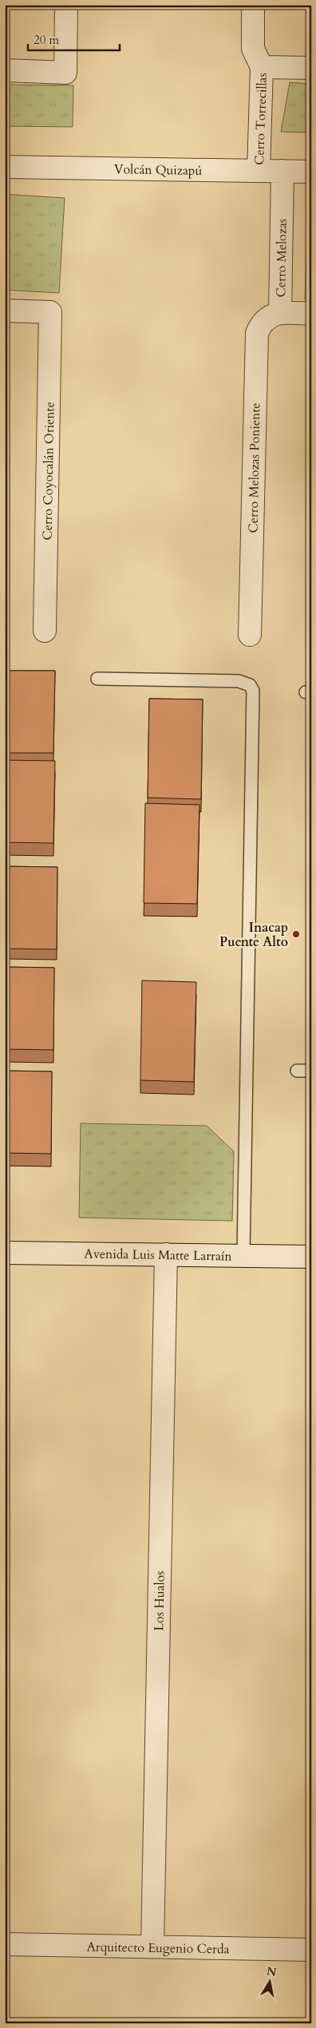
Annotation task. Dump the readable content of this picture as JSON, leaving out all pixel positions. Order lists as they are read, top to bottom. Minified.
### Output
{"streets":{"street":["Cerro Torrecillas","Volcán Quizapú","Cerro Melozas","Cerro Melozas Poniente","Cerro Coyocalán Oriente","Avenida Luis Matte Larraín","Los Hualos","Arquitecto Eugenio Cerda"]},"crossings":[["Cerro Torrecillas","Volcán Quizapú"],["Volcán Quizapú","Cerro Melozas"],["Cerro Melozas","Cerro Melozas Poniente"],["Avenida Luis Matte Larraín","Los Hualos"],["Los Hualos","Arquitecto Eugenio Cerda"]],"places":["Inacap Puente Alto"],"scale_bar":"20 m","north":"top"}
